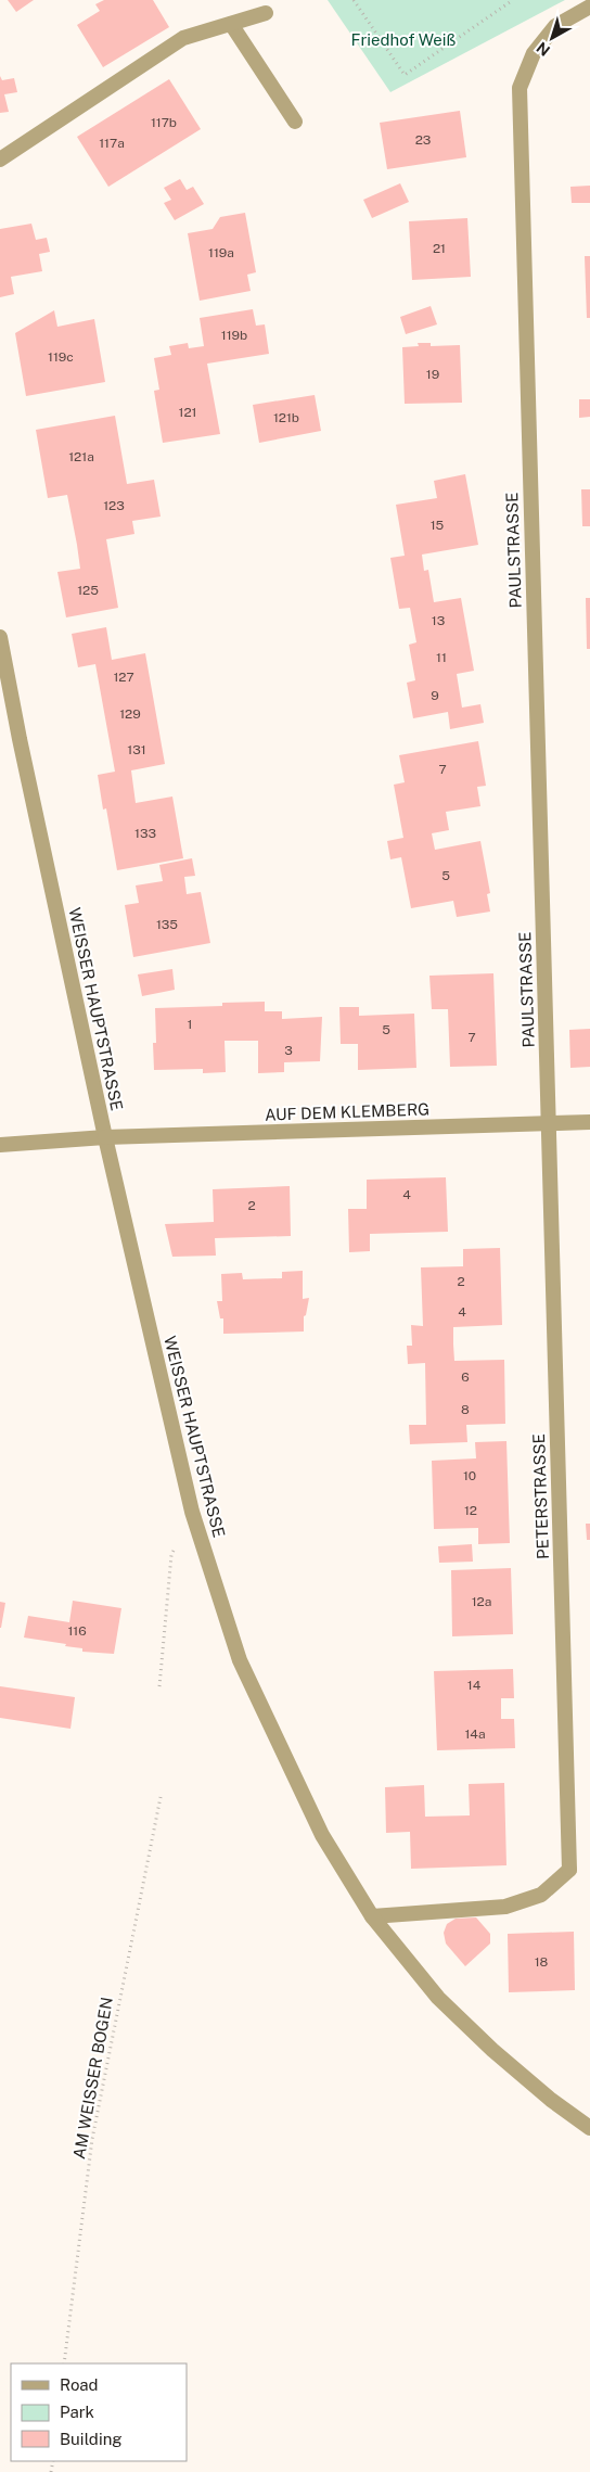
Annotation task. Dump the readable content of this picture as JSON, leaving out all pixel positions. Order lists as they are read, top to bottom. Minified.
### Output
{"streets":{"street":["PAULSTRASSE","WEISSER HAUPTSTRASSE","AUF DEM KLEMBERG","PETERSTRASSE"],"path":["AM WEISSER BOGEN"]},"crossings":[["PAULSTRASSE","AUF DEM KLEMBERG"],["PAULSTRASSE","PETERSTRASSE"],["WEISSER HAUPTSTRASSE","AUF DEM KLEMBERG"],["WEISSER HAUPTSTRASSE","PETERSTRASSE"],["AUF DEM KLEMBERG","PETERSTRASSE"]],"parks":["Friedhof Weiß"],"house_numbers":["117b","23","117a","21","119a","119b","119c","19","121","121b","121a","123","15","125","13","11","127","9","129","131","7","133","5","135","1","5","7","3","4","2","2","4","6","8","10","12","12a","116","14","14a","18"],"legend":["Road","Park","Building"],"north":"bottom left"}
